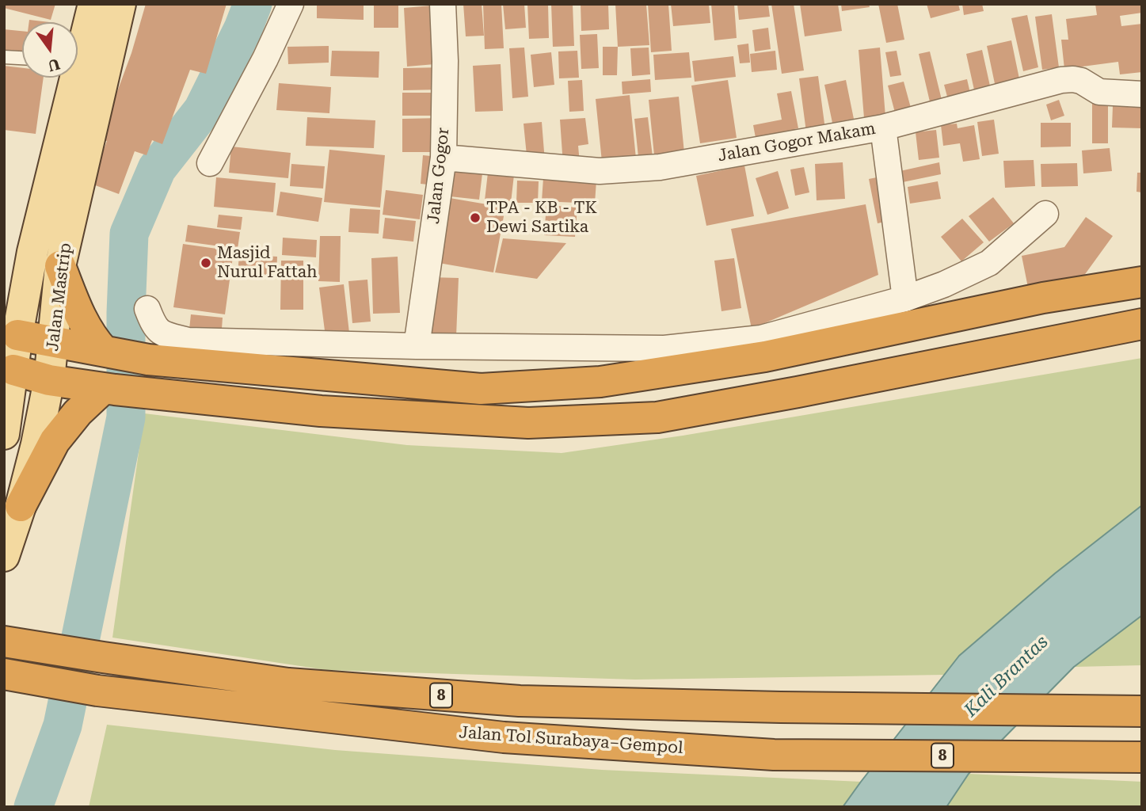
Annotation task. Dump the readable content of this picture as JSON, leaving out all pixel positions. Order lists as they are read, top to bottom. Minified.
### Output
{"streets":{"highway":["8","Jalan Tol Surabaya–Gempol"],"main road":["Jalan Mastrip"],"street":["Jalan Gogor Makam","Jalan Gogor"]},"crossings":[["Jalan Gogor Makam","Jalan Gogor"]],"water":["Kali Brantas"],"places":["TPA - KB - TK Dewi Sartika","Masjid Nurul Fattah"],"north":"bottom"}
